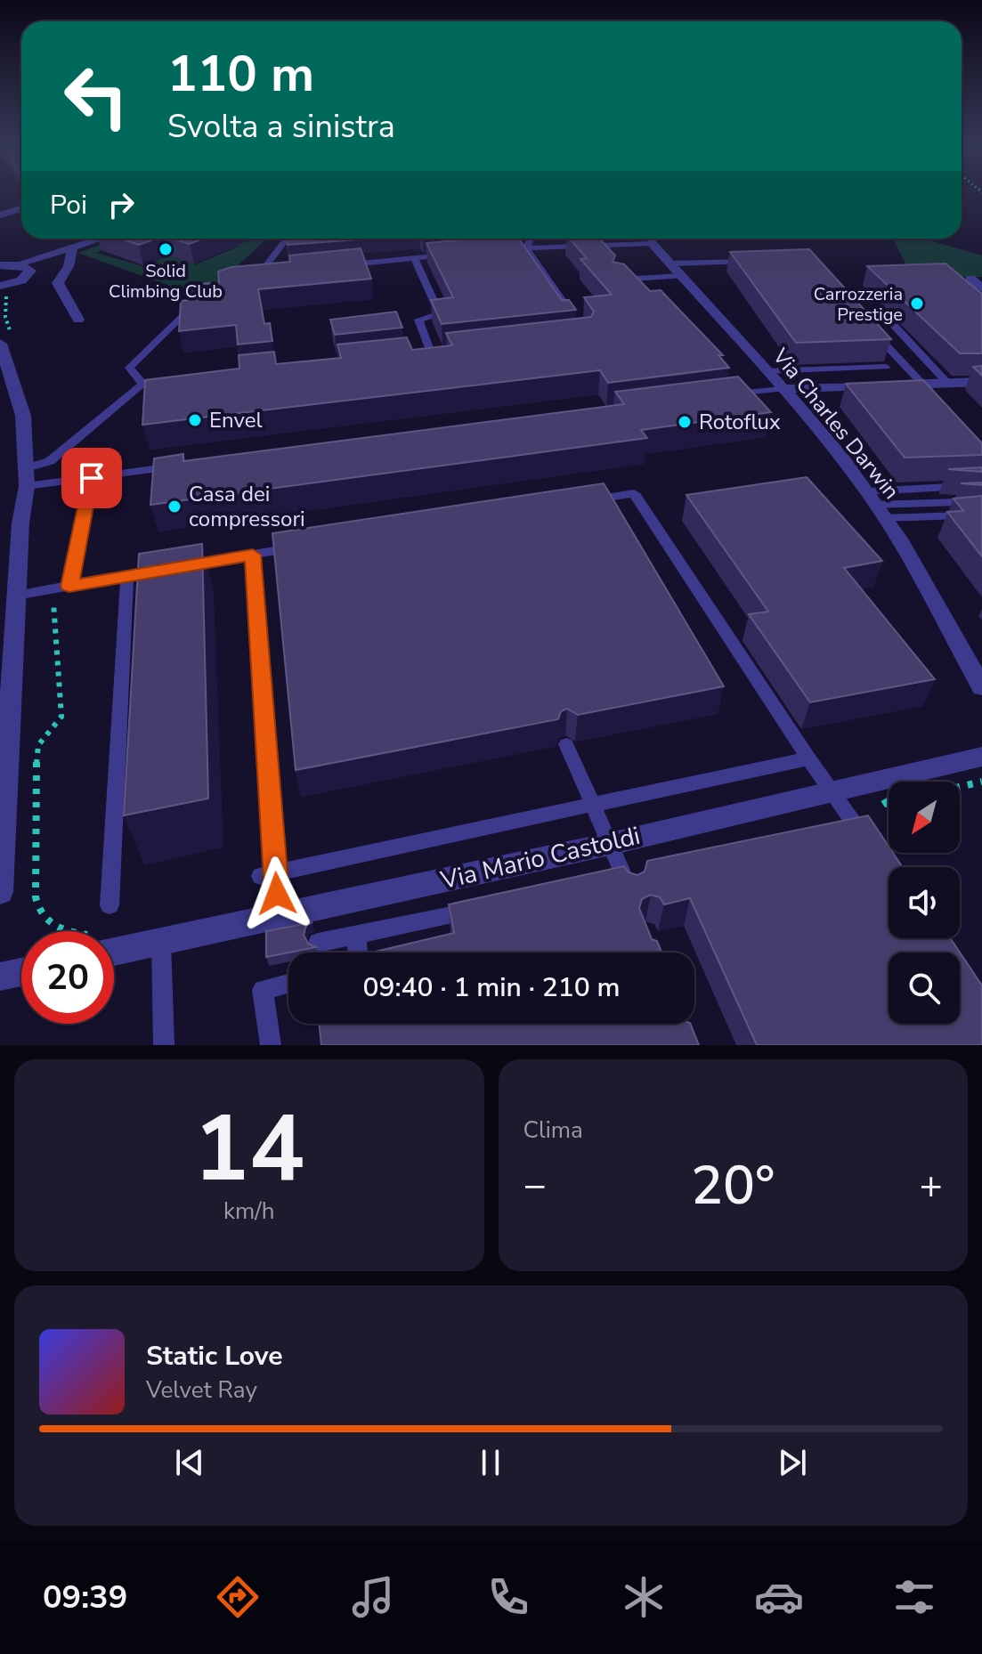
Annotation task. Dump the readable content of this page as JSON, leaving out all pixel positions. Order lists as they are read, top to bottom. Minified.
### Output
{"streets":{"street":["Via Charles Darwin","Via Mario Castoldi"]},"places":["Solid Climbing Club","Carrozzeria Prestige","Envel","Rotoflux","Casa dei compressori"],"north":"bottom left","page":{"turn":["110 m","Svolta a sinistra"],"then":"Poi","limit":"20","trip":"09:40 · 1 min · 210 m","tile":[["14","km/h"],"Clima"],"heat":["−","20°","+"],"song":["Static Love","Velvet Ray"],"tabs":"09:39"}}
